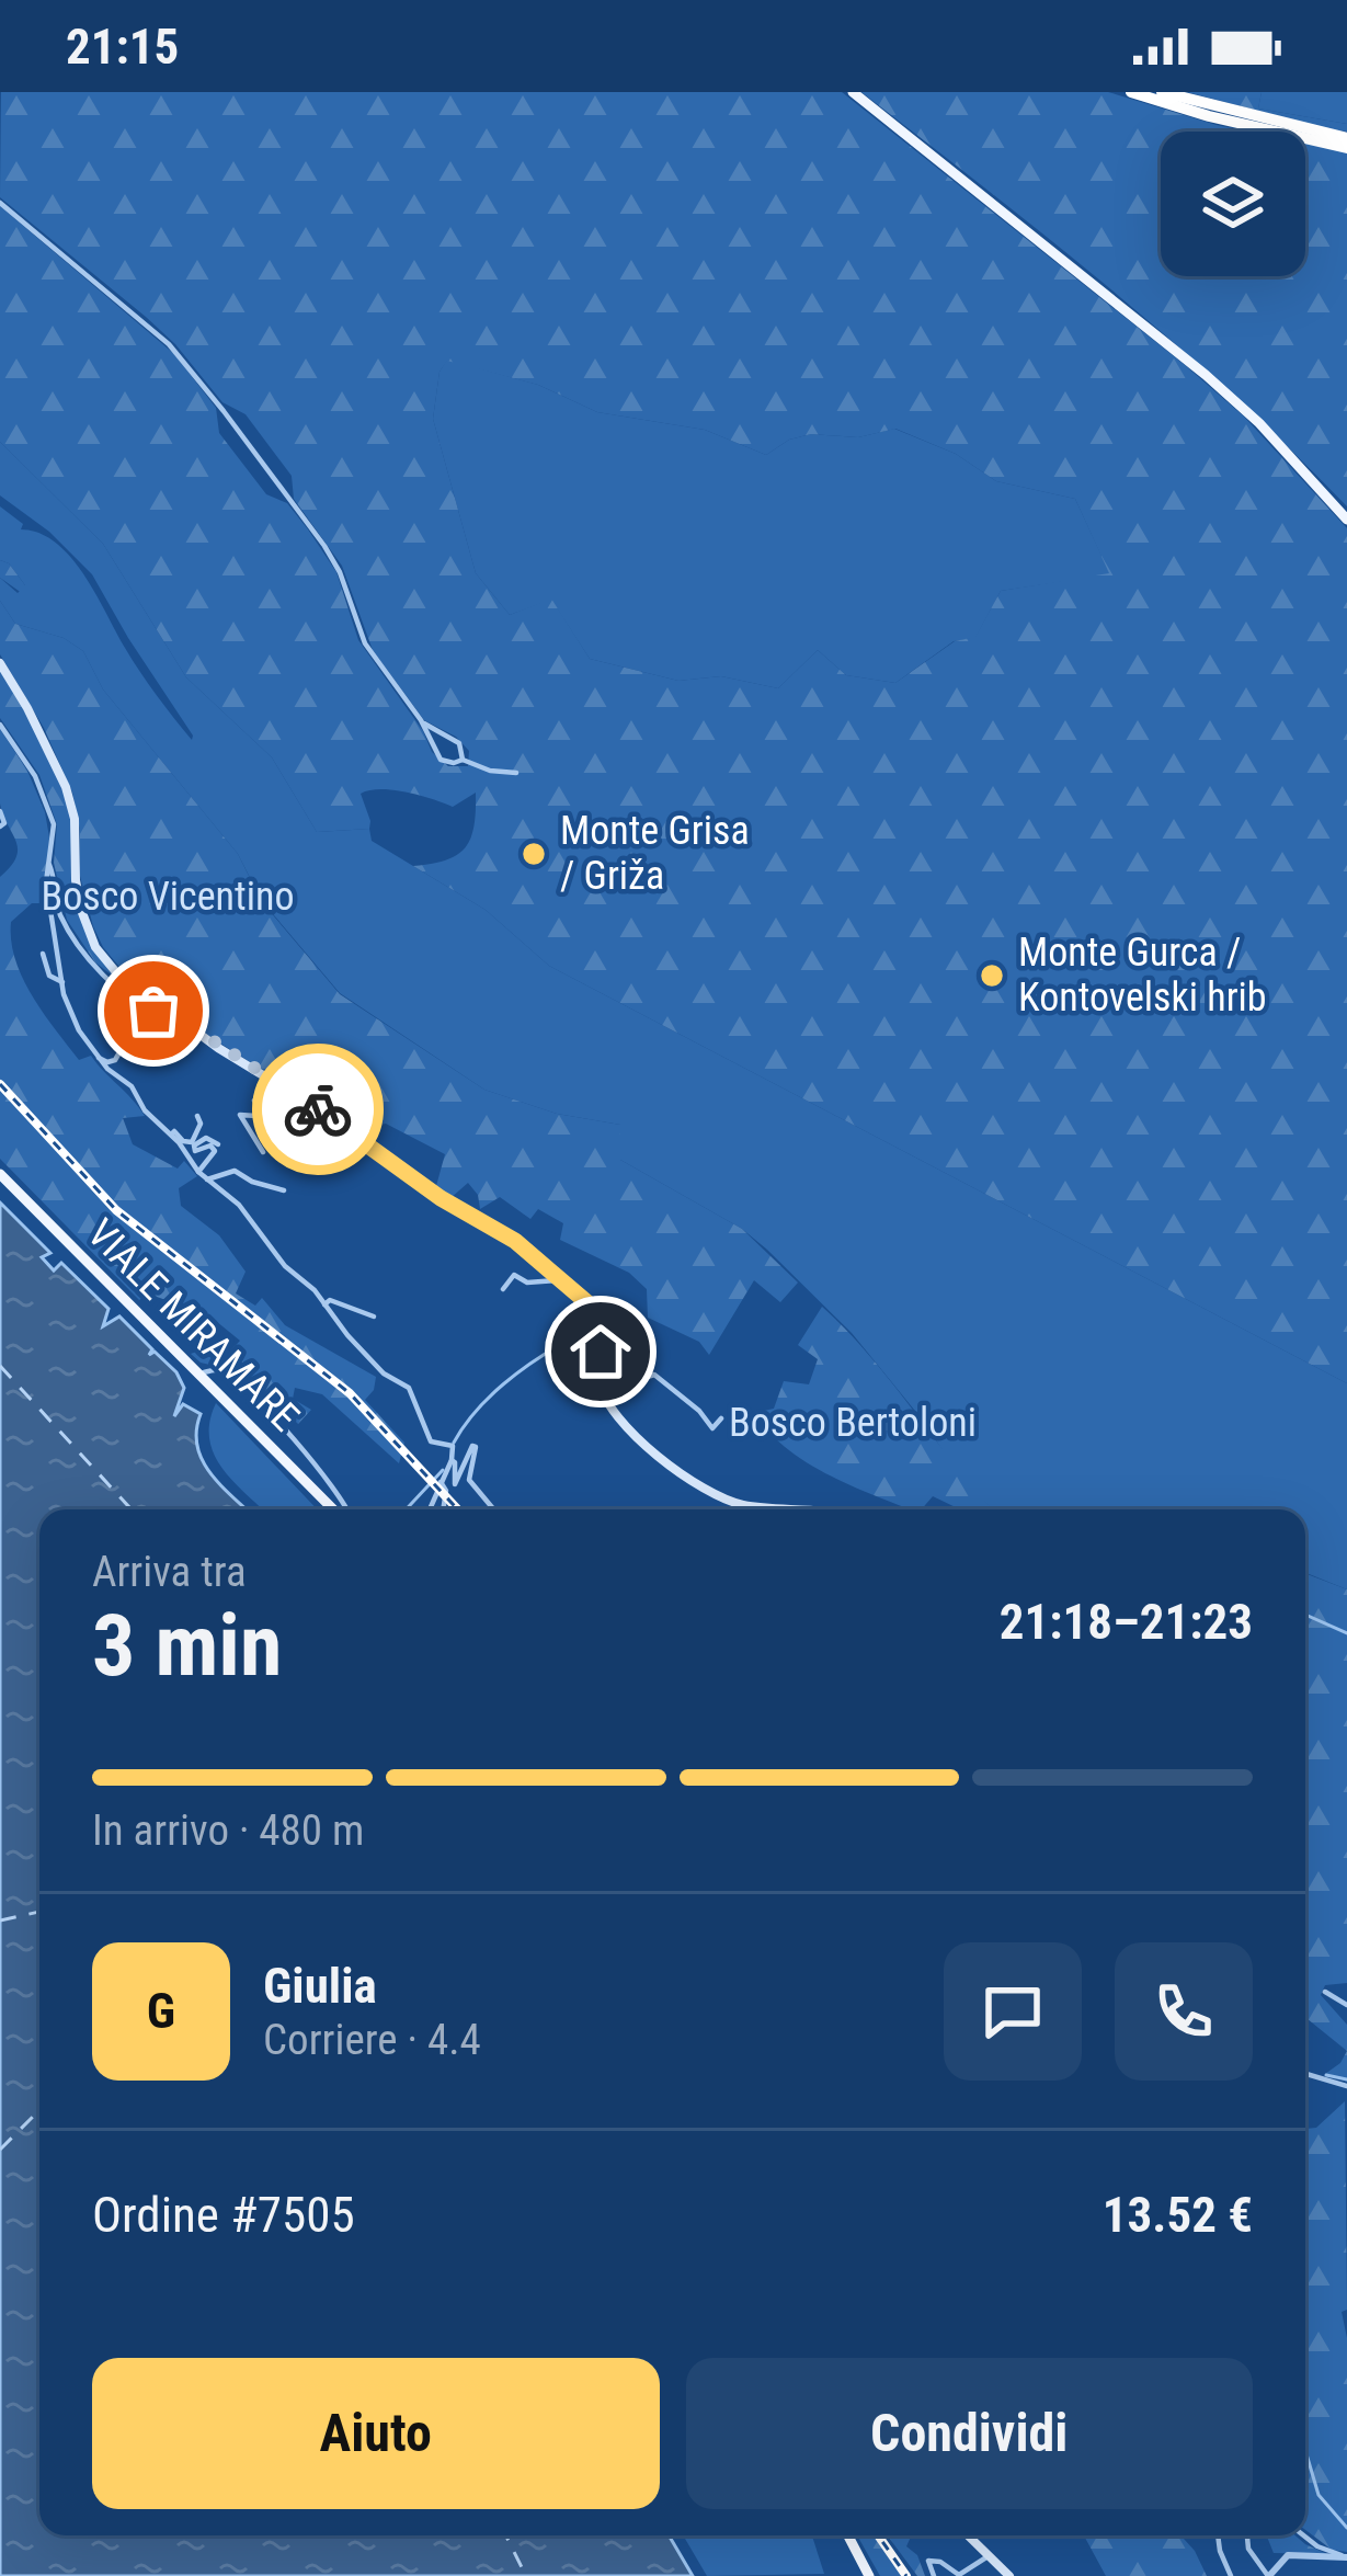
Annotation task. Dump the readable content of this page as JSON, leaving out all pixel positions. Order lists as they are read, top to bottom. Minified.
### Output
{"streets":{"main road":["VIALE MIRAMARE"]},"parks":["Bosco Vicentino","Bosco Bertoloni"],"places":["Monte Grisa / Griža","Monte Gurca / Kontovelski hrib"],"page":{"status":"21:15","heading":["3 min","Arriva tra","21:18–21:23"],"panel":["Giulia","Corriere · 4.4","Ordine #7505","13.52 €"],"bar":"In arrivo · 480 m","round":"G","buttons":["Aiuto","Condividi"]}}
